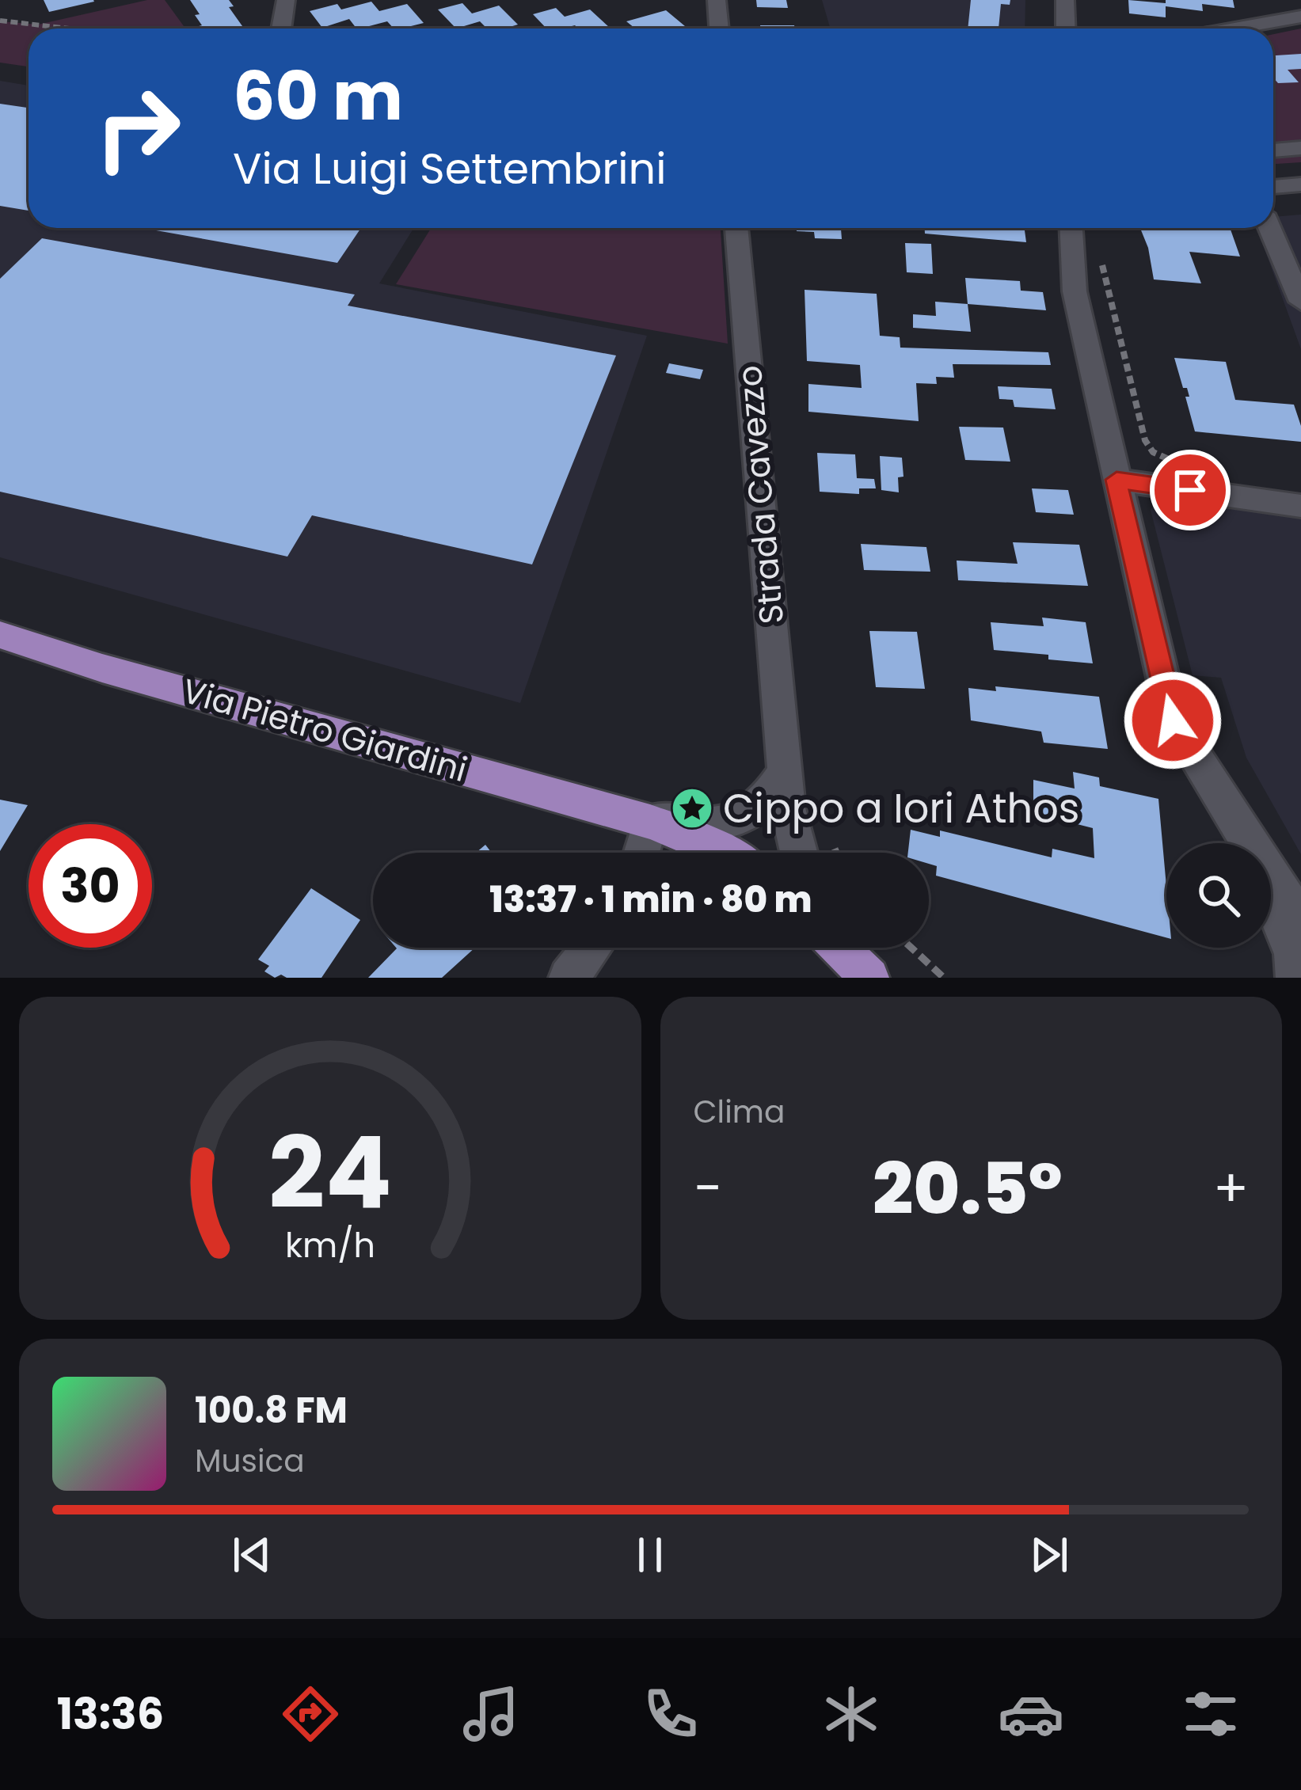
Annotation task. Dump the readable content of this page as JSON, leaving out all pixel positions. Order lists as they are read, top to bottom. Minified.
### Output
{"streets":{"main road":["Via Pietro Giardini"],"street":["Strada Cavezzo"]},"places":{"place":["Cippo a Iori Athos"]},"page":{"turn":["60 m","Via Luigi Settembrini"],"limit":"30","trip":"13:37 · 1 min · 80 m","tile":"Clima","heat":["−","20.5°","+"],"song":["100.8 FM","Musica"],"tabs":"13:36","gauge":["24","km/h"]}}
